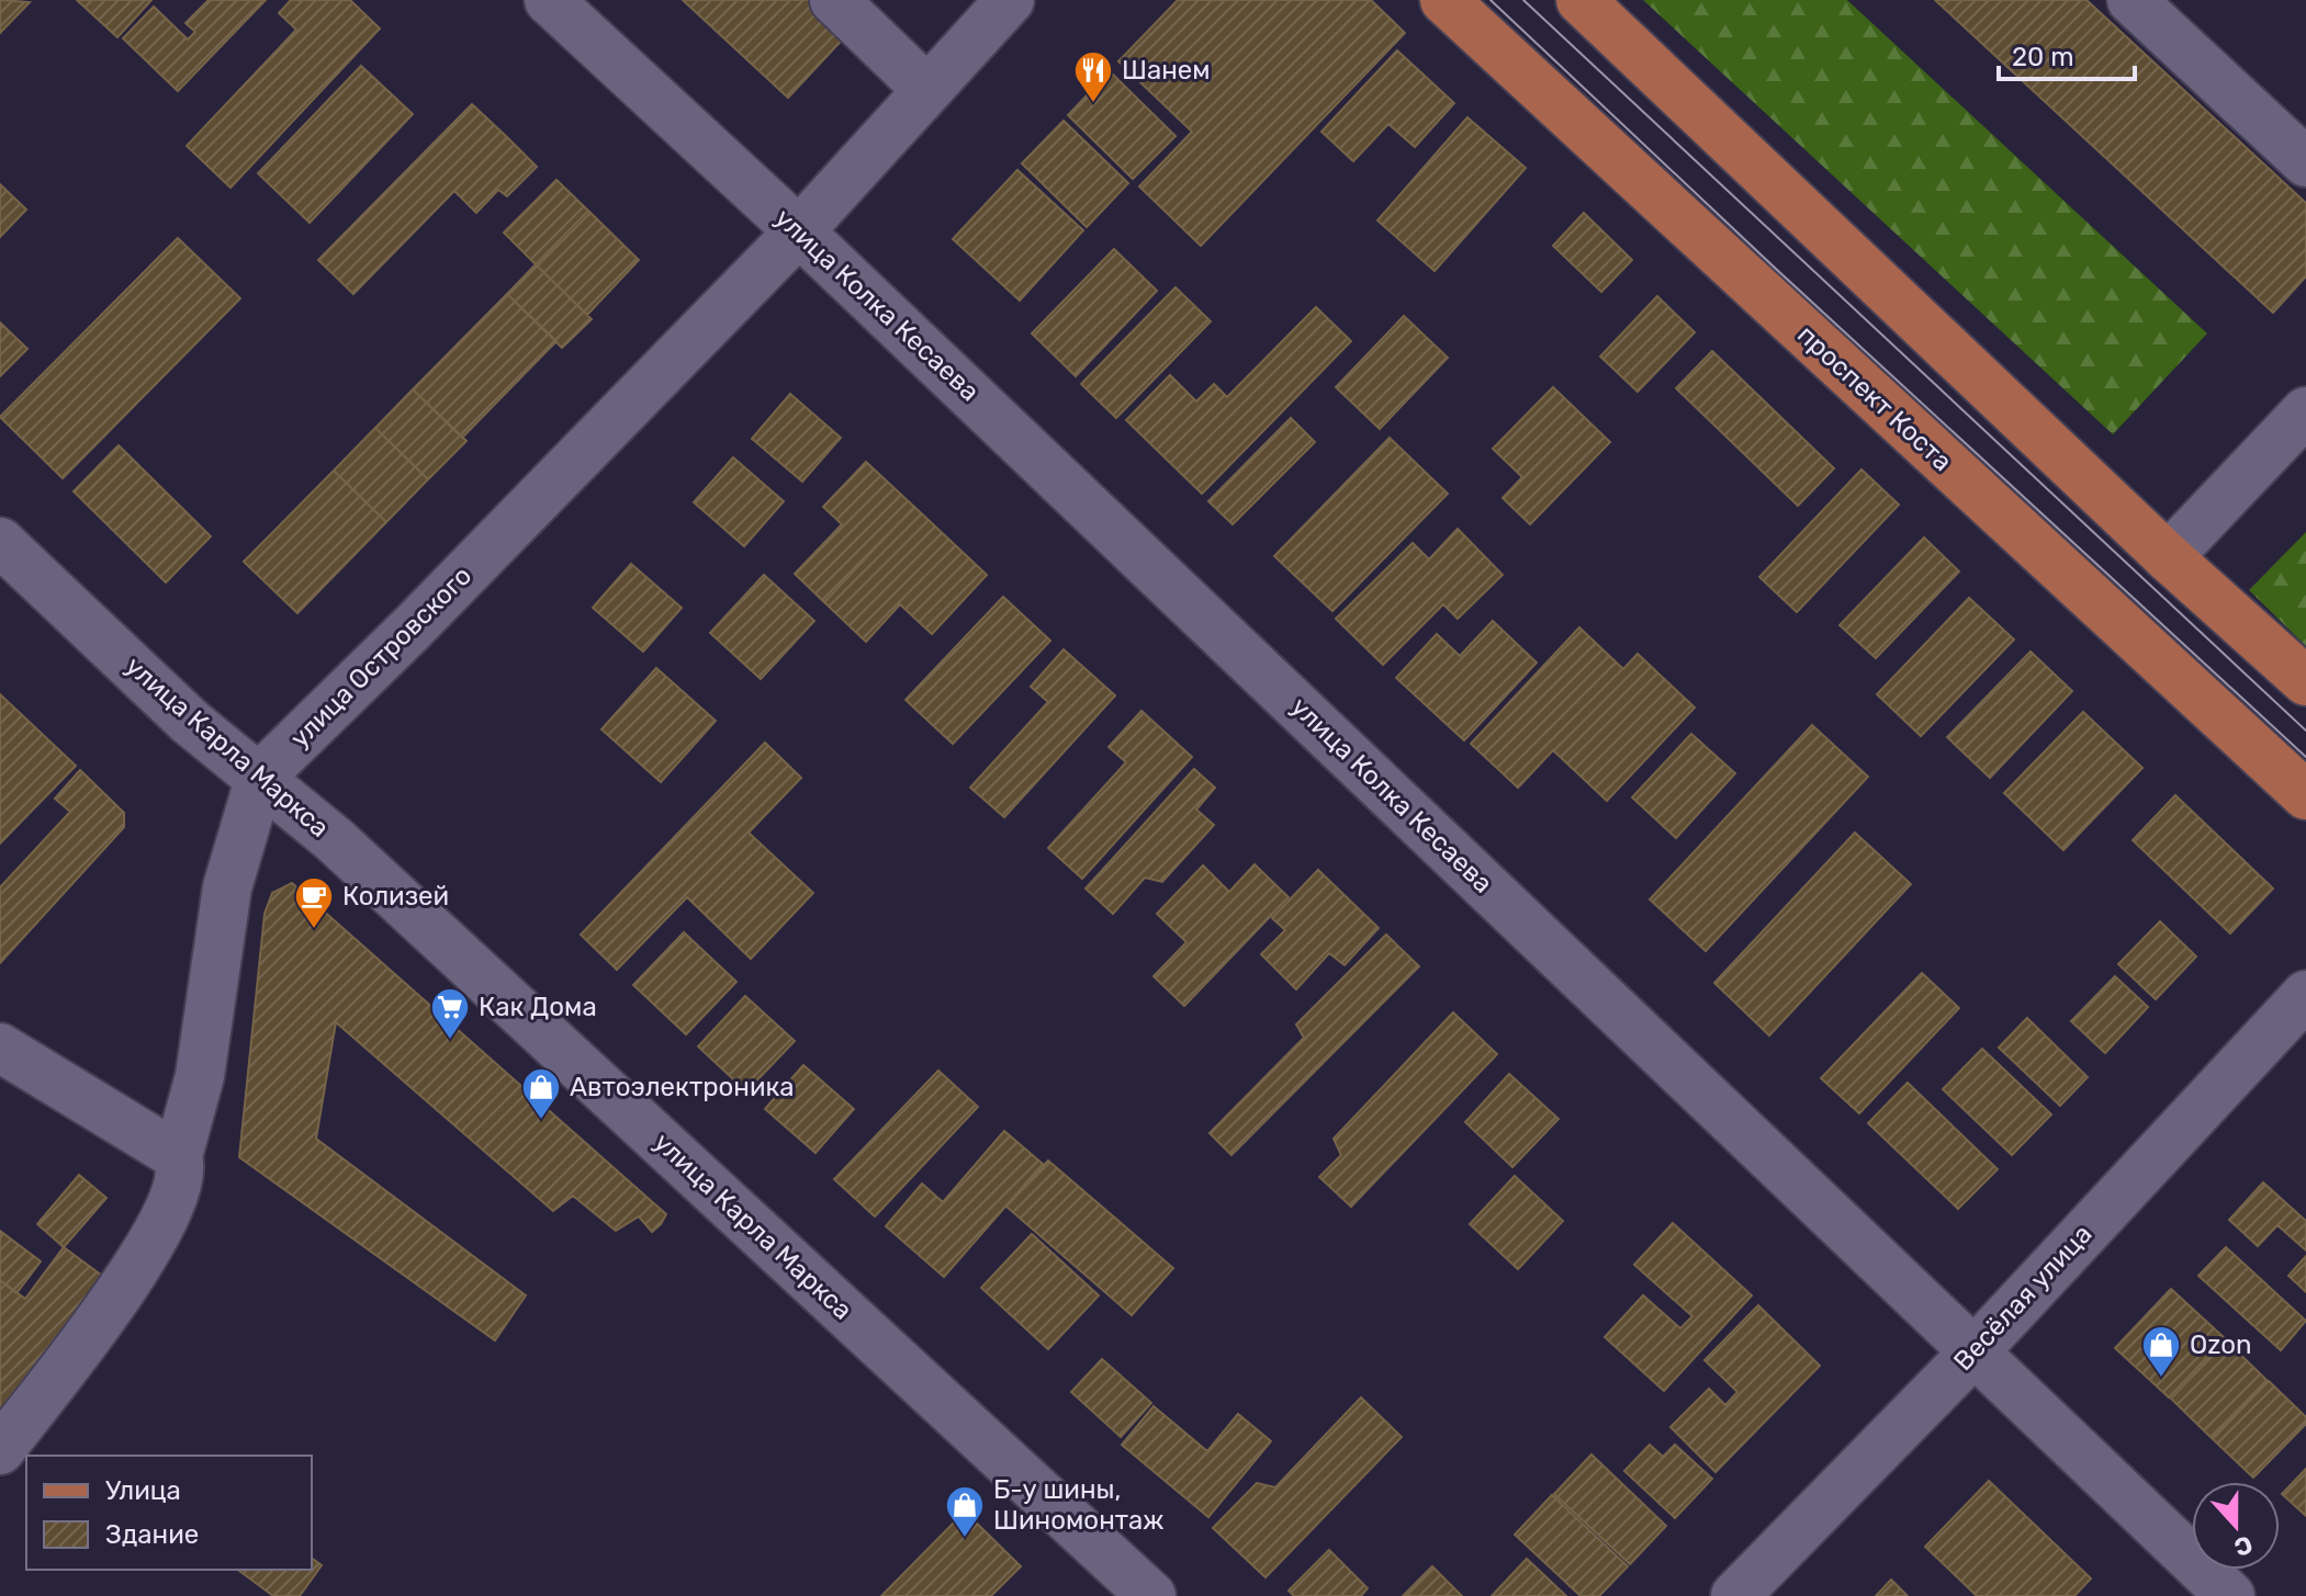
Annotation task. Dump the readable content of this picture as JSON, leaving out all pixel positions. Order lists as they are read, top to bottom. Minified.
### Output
{"streets":{"main road":["проспект Коста"],"street":["улица Колка Кесаева","улица Островского","улица Карла Маркса","Весёлая улица"]},"crossings":[["улица Колка Кесаева","улица Островского"],["улица Колка Кесаева","Весёлая улица"],["улица Островского","улица Карла Маркса"]],"places":{"restaurant":["Шанем"],"cafe":["Колизей"],"supermarket":["Как Дома"],"shop":["Автоэлектроника","Ozon","Б-у шины, Шиномонтаж"]},"legend":["Улица","Здание"],"scale_bar":"20 m","north":"bottom"}
